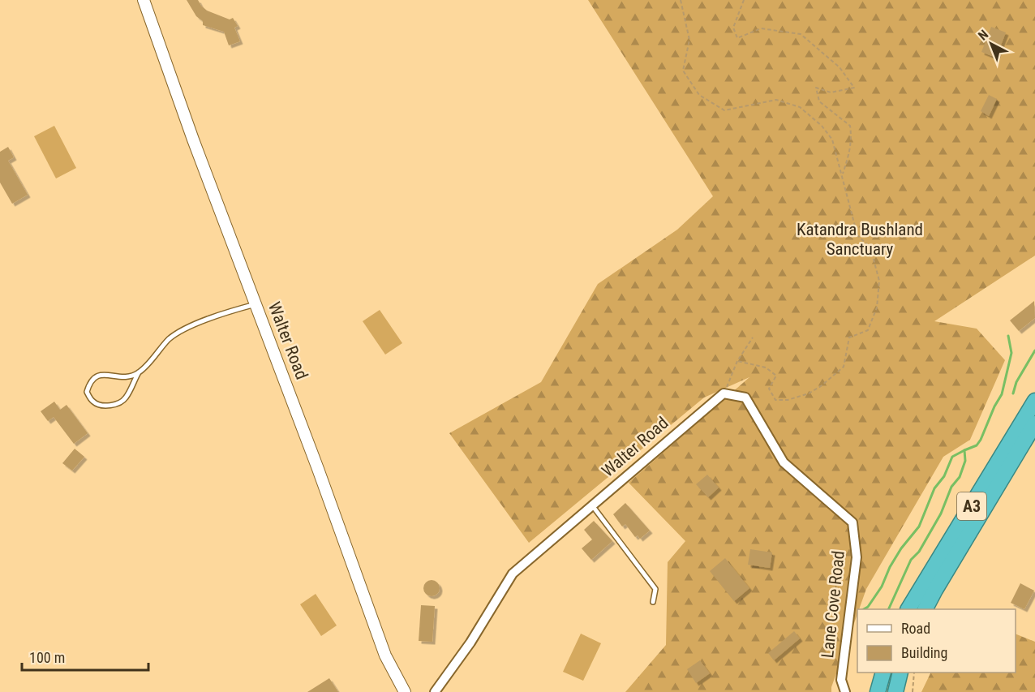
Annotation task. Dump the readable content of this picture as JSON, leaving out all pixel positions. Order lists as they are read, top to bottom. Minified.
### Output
{"streets":{"highway":["A3"],"street":["Walter Road","Lane Cove Road"]},"crossings":[["Walter Road","Lane Cove Road"]],"parks":["Katandra Bushland Sanctuary"],"legend":["Road","Building"],"scale_bar":"100 m","north":"top left"}
